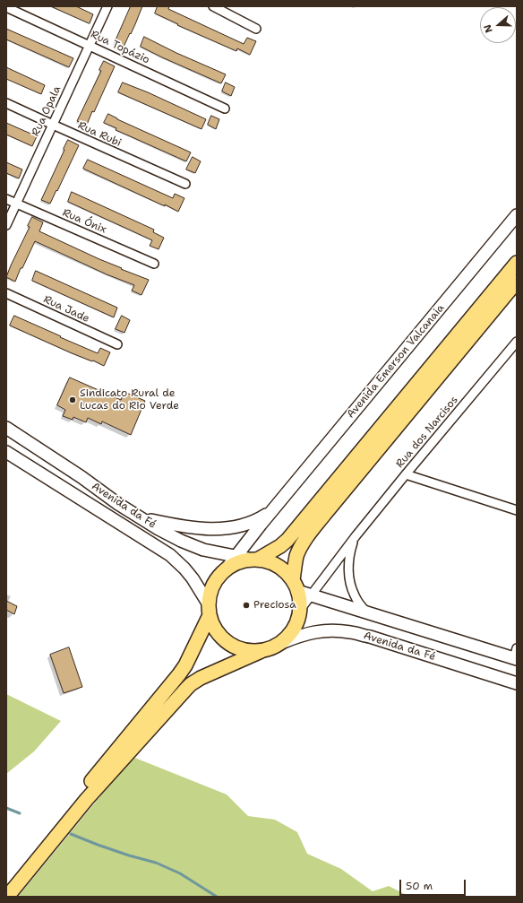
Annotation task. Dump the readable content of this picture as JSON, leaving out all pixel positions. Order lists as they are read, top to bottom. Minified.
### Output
{"streets":{"main road":["Avenida Emerson Valcanaia","Avenida da Fé"],"street":["Rua Topázio","Rua Opala","Rua Rubi","Rua Ónix","Rua Jade","Rua dos Narcisos"]},"crossings":[["Rua Topázio","Rua Opala"],["Rua Opala","Rua Rubi"],["Rua Opala","Rua Ónix"],["Avenida Emerson Valcanaia","Rua dos Narcisos"],["Avenida Emerson Valcanaia","Avenida da Fé"],["Rua dos Narcisos","Avenida da Fé"]],"places":["Sindicato Rural de Lucas do Rio Verde","Preciosa"],"scale_bar":"50 m","north":"left"}
